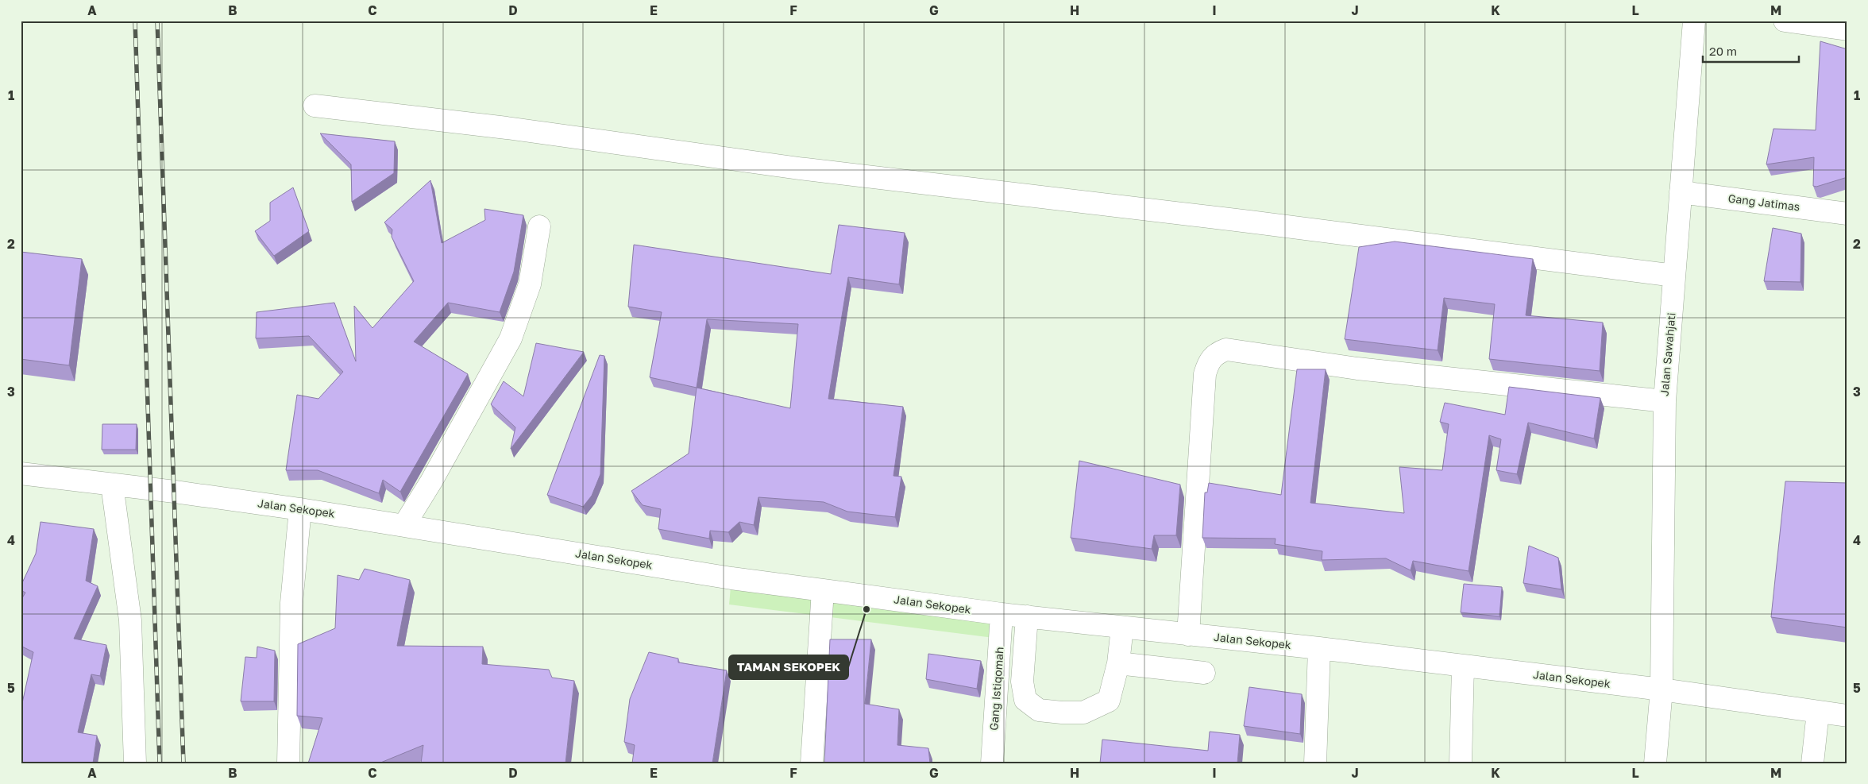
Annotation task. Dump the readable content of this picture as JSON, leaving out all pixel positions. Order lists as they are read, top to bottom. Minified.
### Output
{"streets":{"street":["Gang Jatimas","Jalan Sawahjati","Jalan Sekopek","Gang Istiqomah"]},"crossings":[["Gang Jatimas","Jalan Sawahjati"],["Jalan Sawahjati","Jalan Sekopek"],["Jalan Sekopek","Gang Istiqomah"]],"places":["TAMAN SEKOPEK"],"scale_bar":"20 m","grid":{"columns":["A","B","C","D","E","F","G","H","I","J","K","L","M"],"rows":["1","2","3","4","5"]}}
